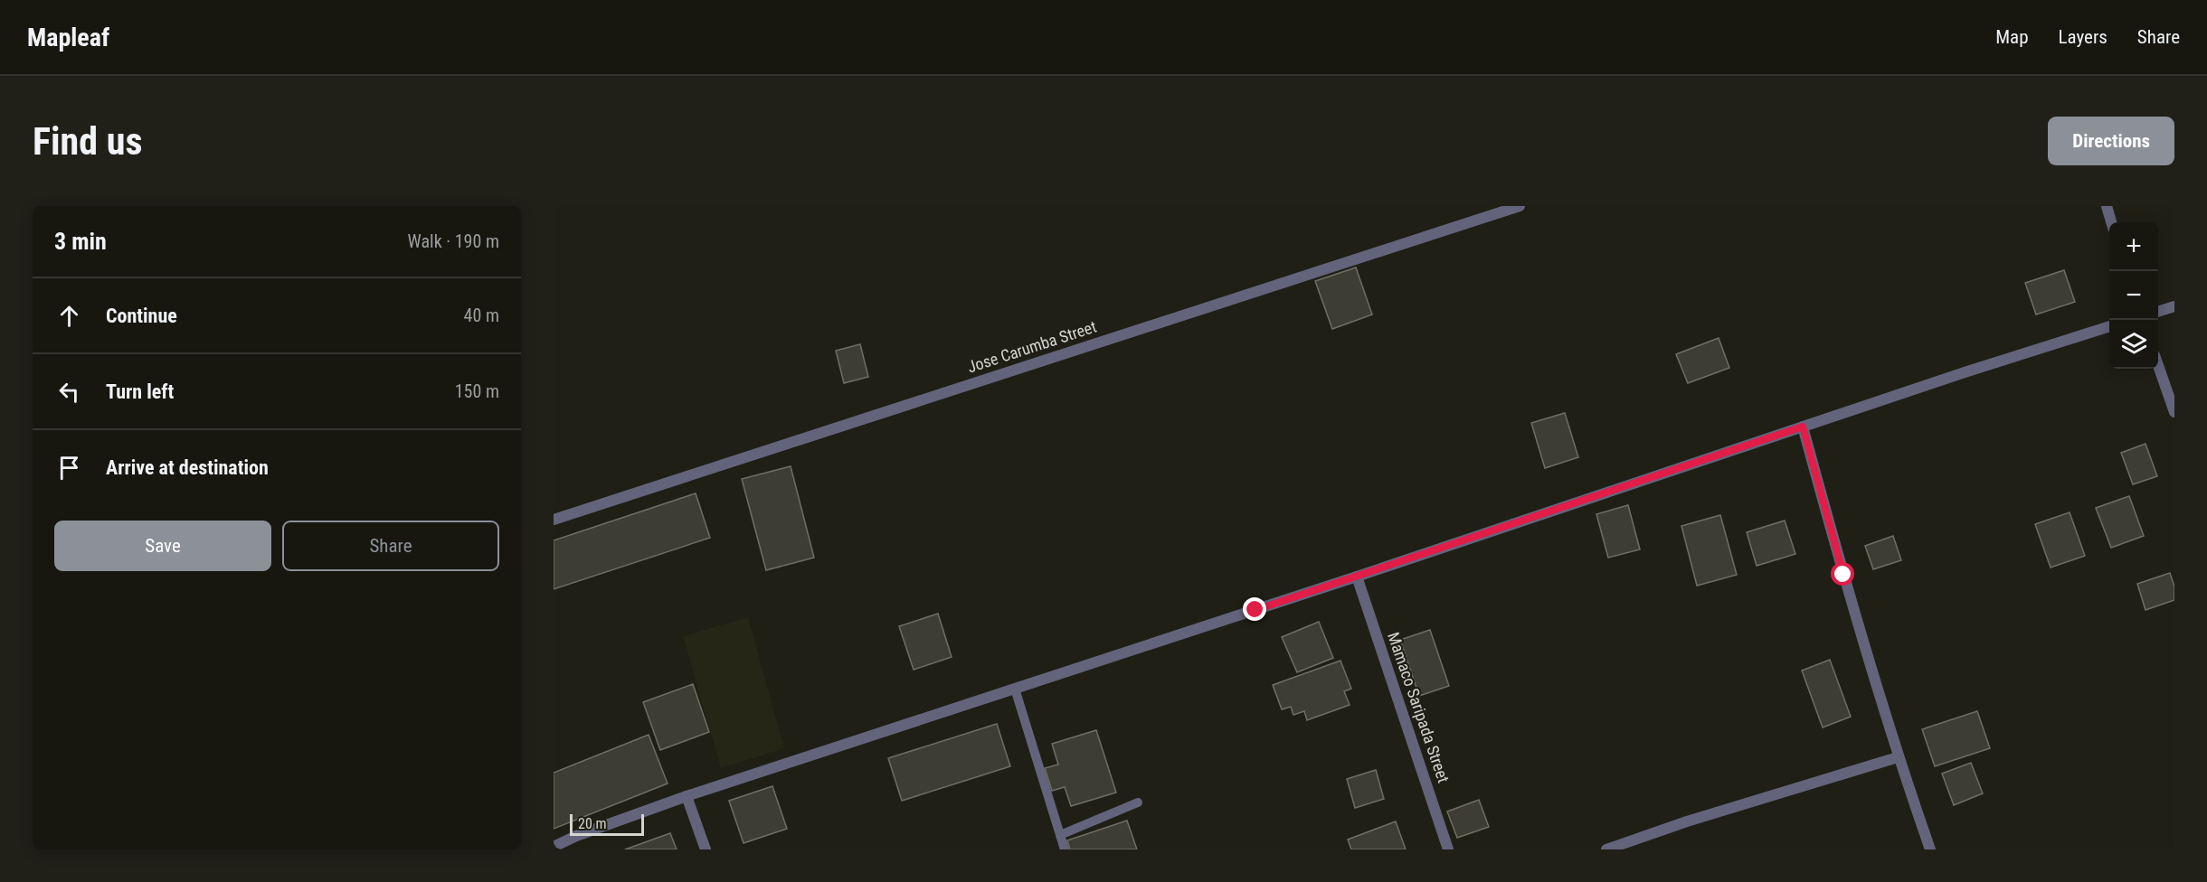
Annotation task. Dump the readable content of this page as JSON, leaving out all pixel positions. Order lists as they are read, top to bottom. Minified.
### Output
{"streets":{"street":["Jose Carumba Street","Mamaco Saripada Street"]},"scale_bar":"20 m","page":{"header":"Mapleaf","nav":["Map","Layers","Share"],"buttons":["Directions",["Save","Share"]],"title":"Find us","heading":["3 min","Walk · 190 m"],"map_buttons":["+","−"],"list":[["Continue","40 m"],["Turn left","150 m"],"Arrive at destination"],"scale":"20 m"}}
